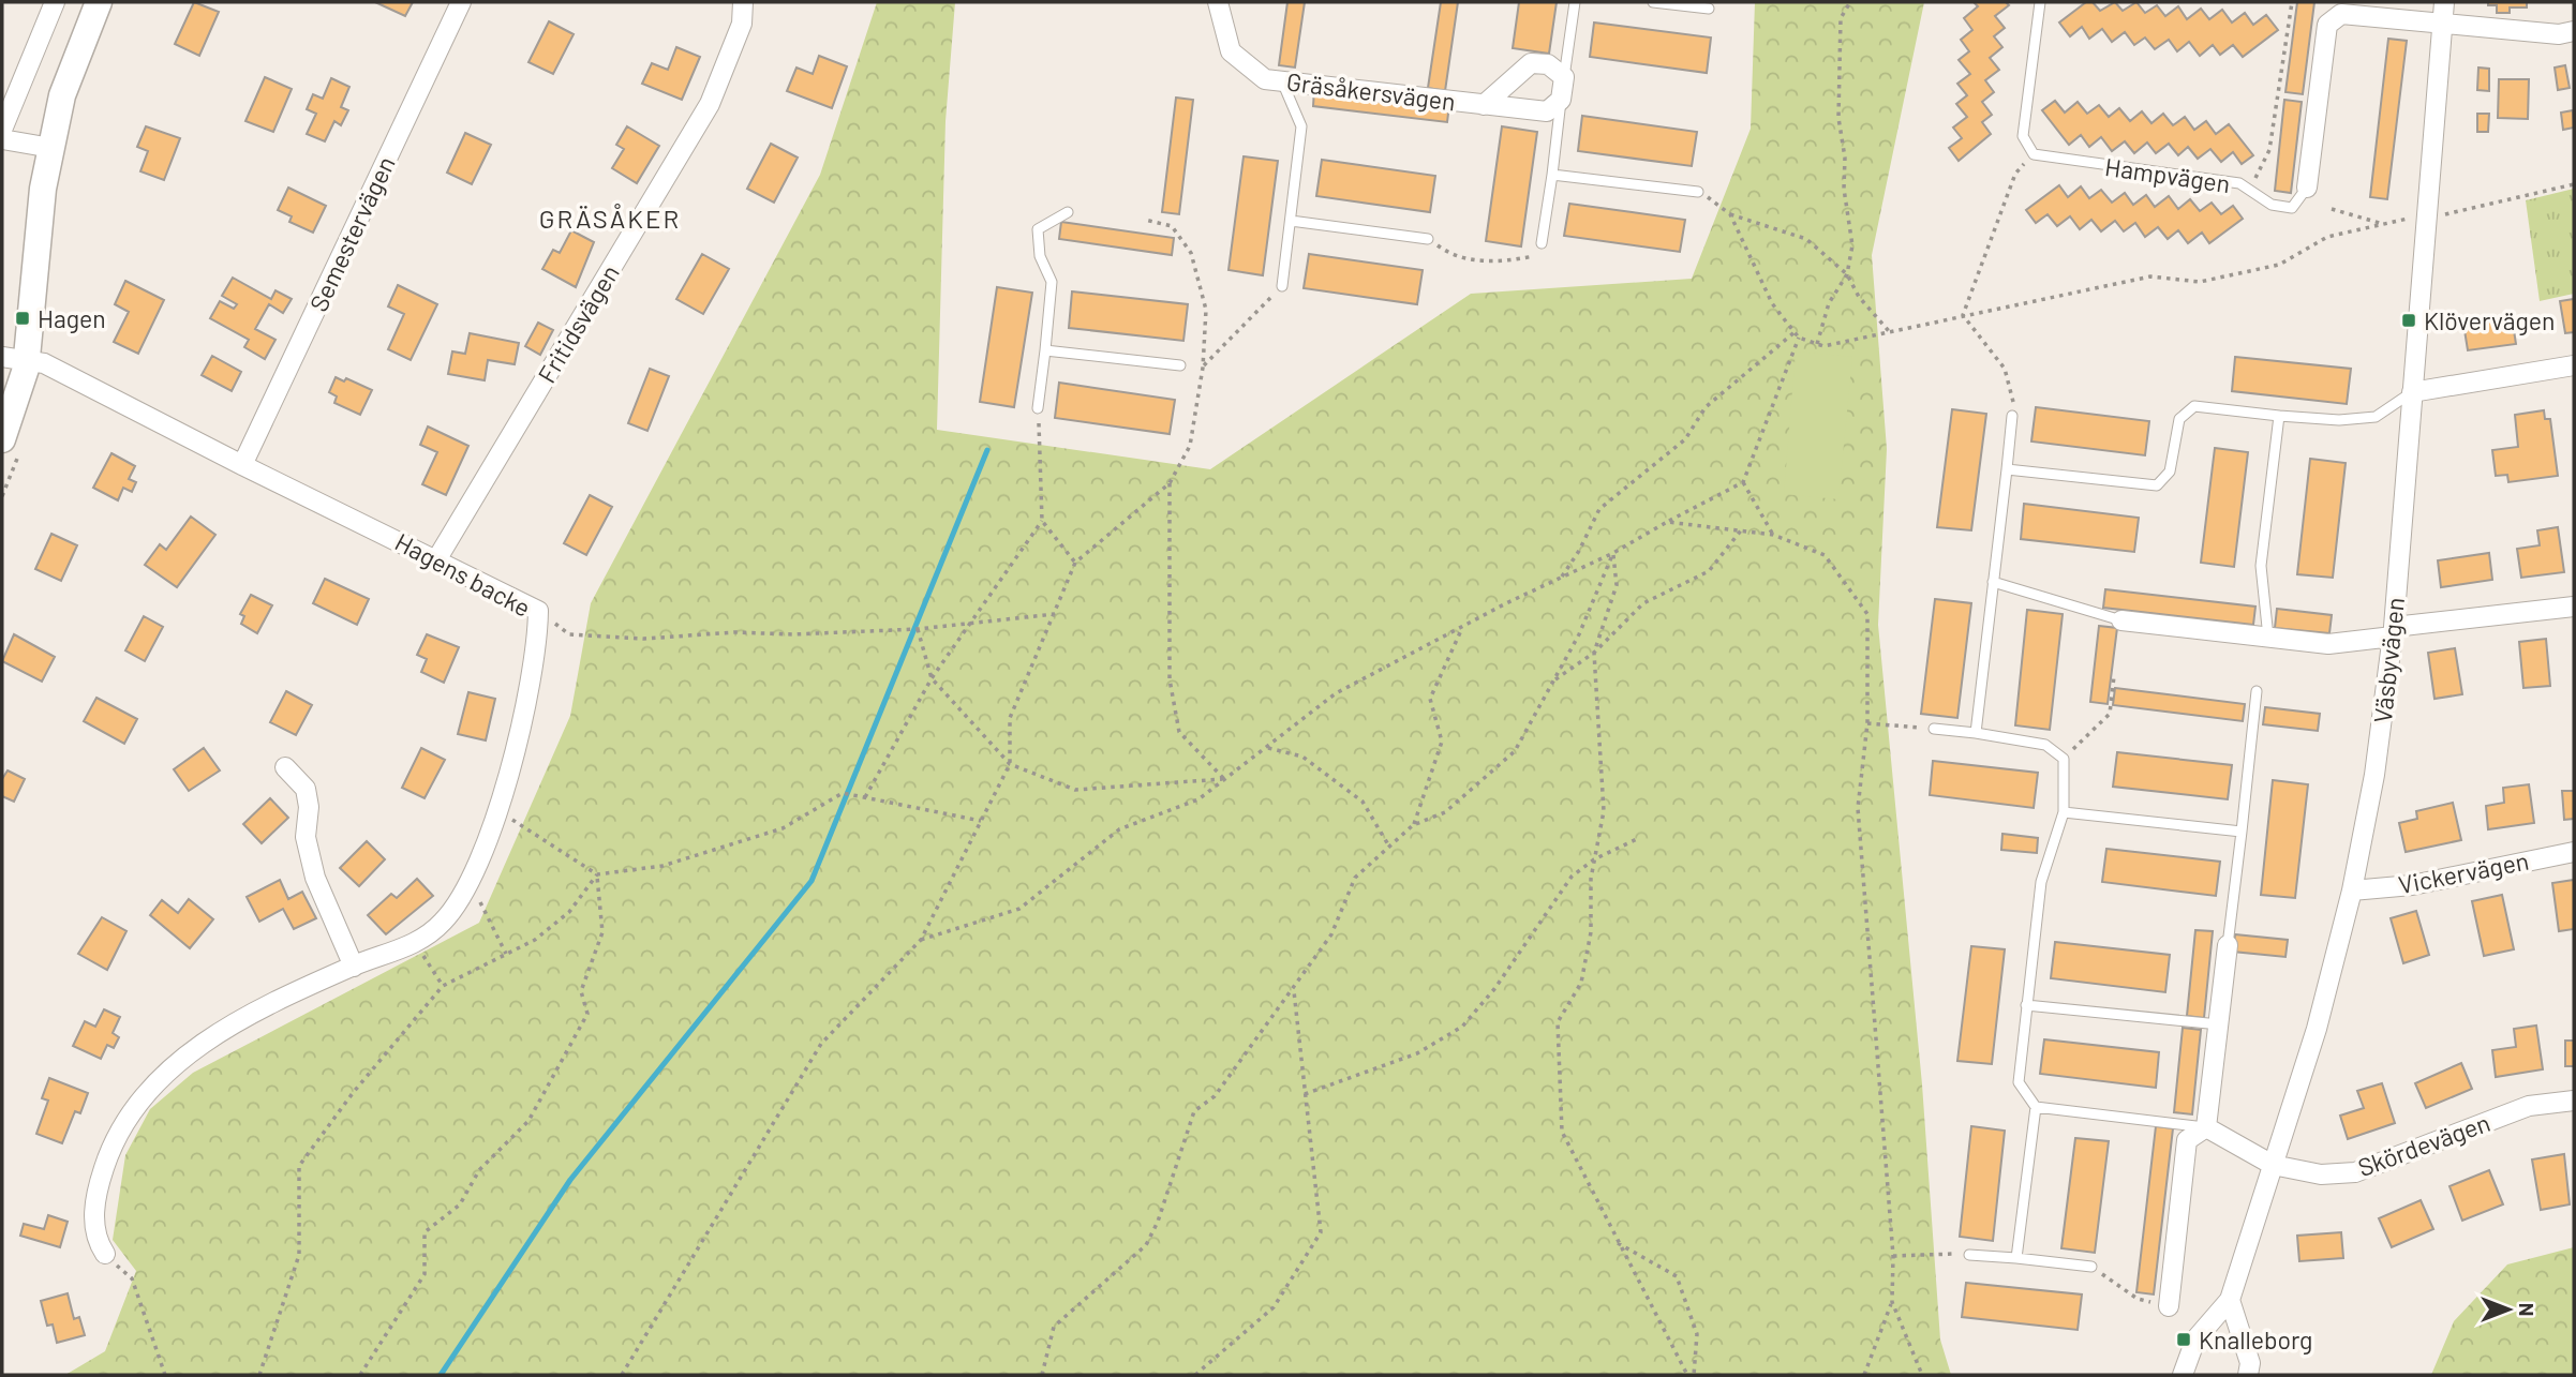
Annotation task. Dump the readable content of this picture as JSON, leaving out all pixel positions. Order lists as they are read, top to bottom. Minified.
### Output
{"streets":{"street":["Gräsåkersvägen","Hampvägen","Semestervägen","Fritidsvägen","Hagens backe","Väsbyvägen","Vickervägen","Skördevägen"]},"crossings":[["Hampvägen","Väsbyvägen"],["Semestervägen","Hagens backe"],["Fritidsvägen","Hagens backe"],["Väsbyvägen","Vickervägen"],["Väsbyvägen","Skördevägen"]],"districts":["GRÄSÅKER"],"places":{"transit":["Hagen","Klövervägen","Knalleborg"]},"north":"right"}
